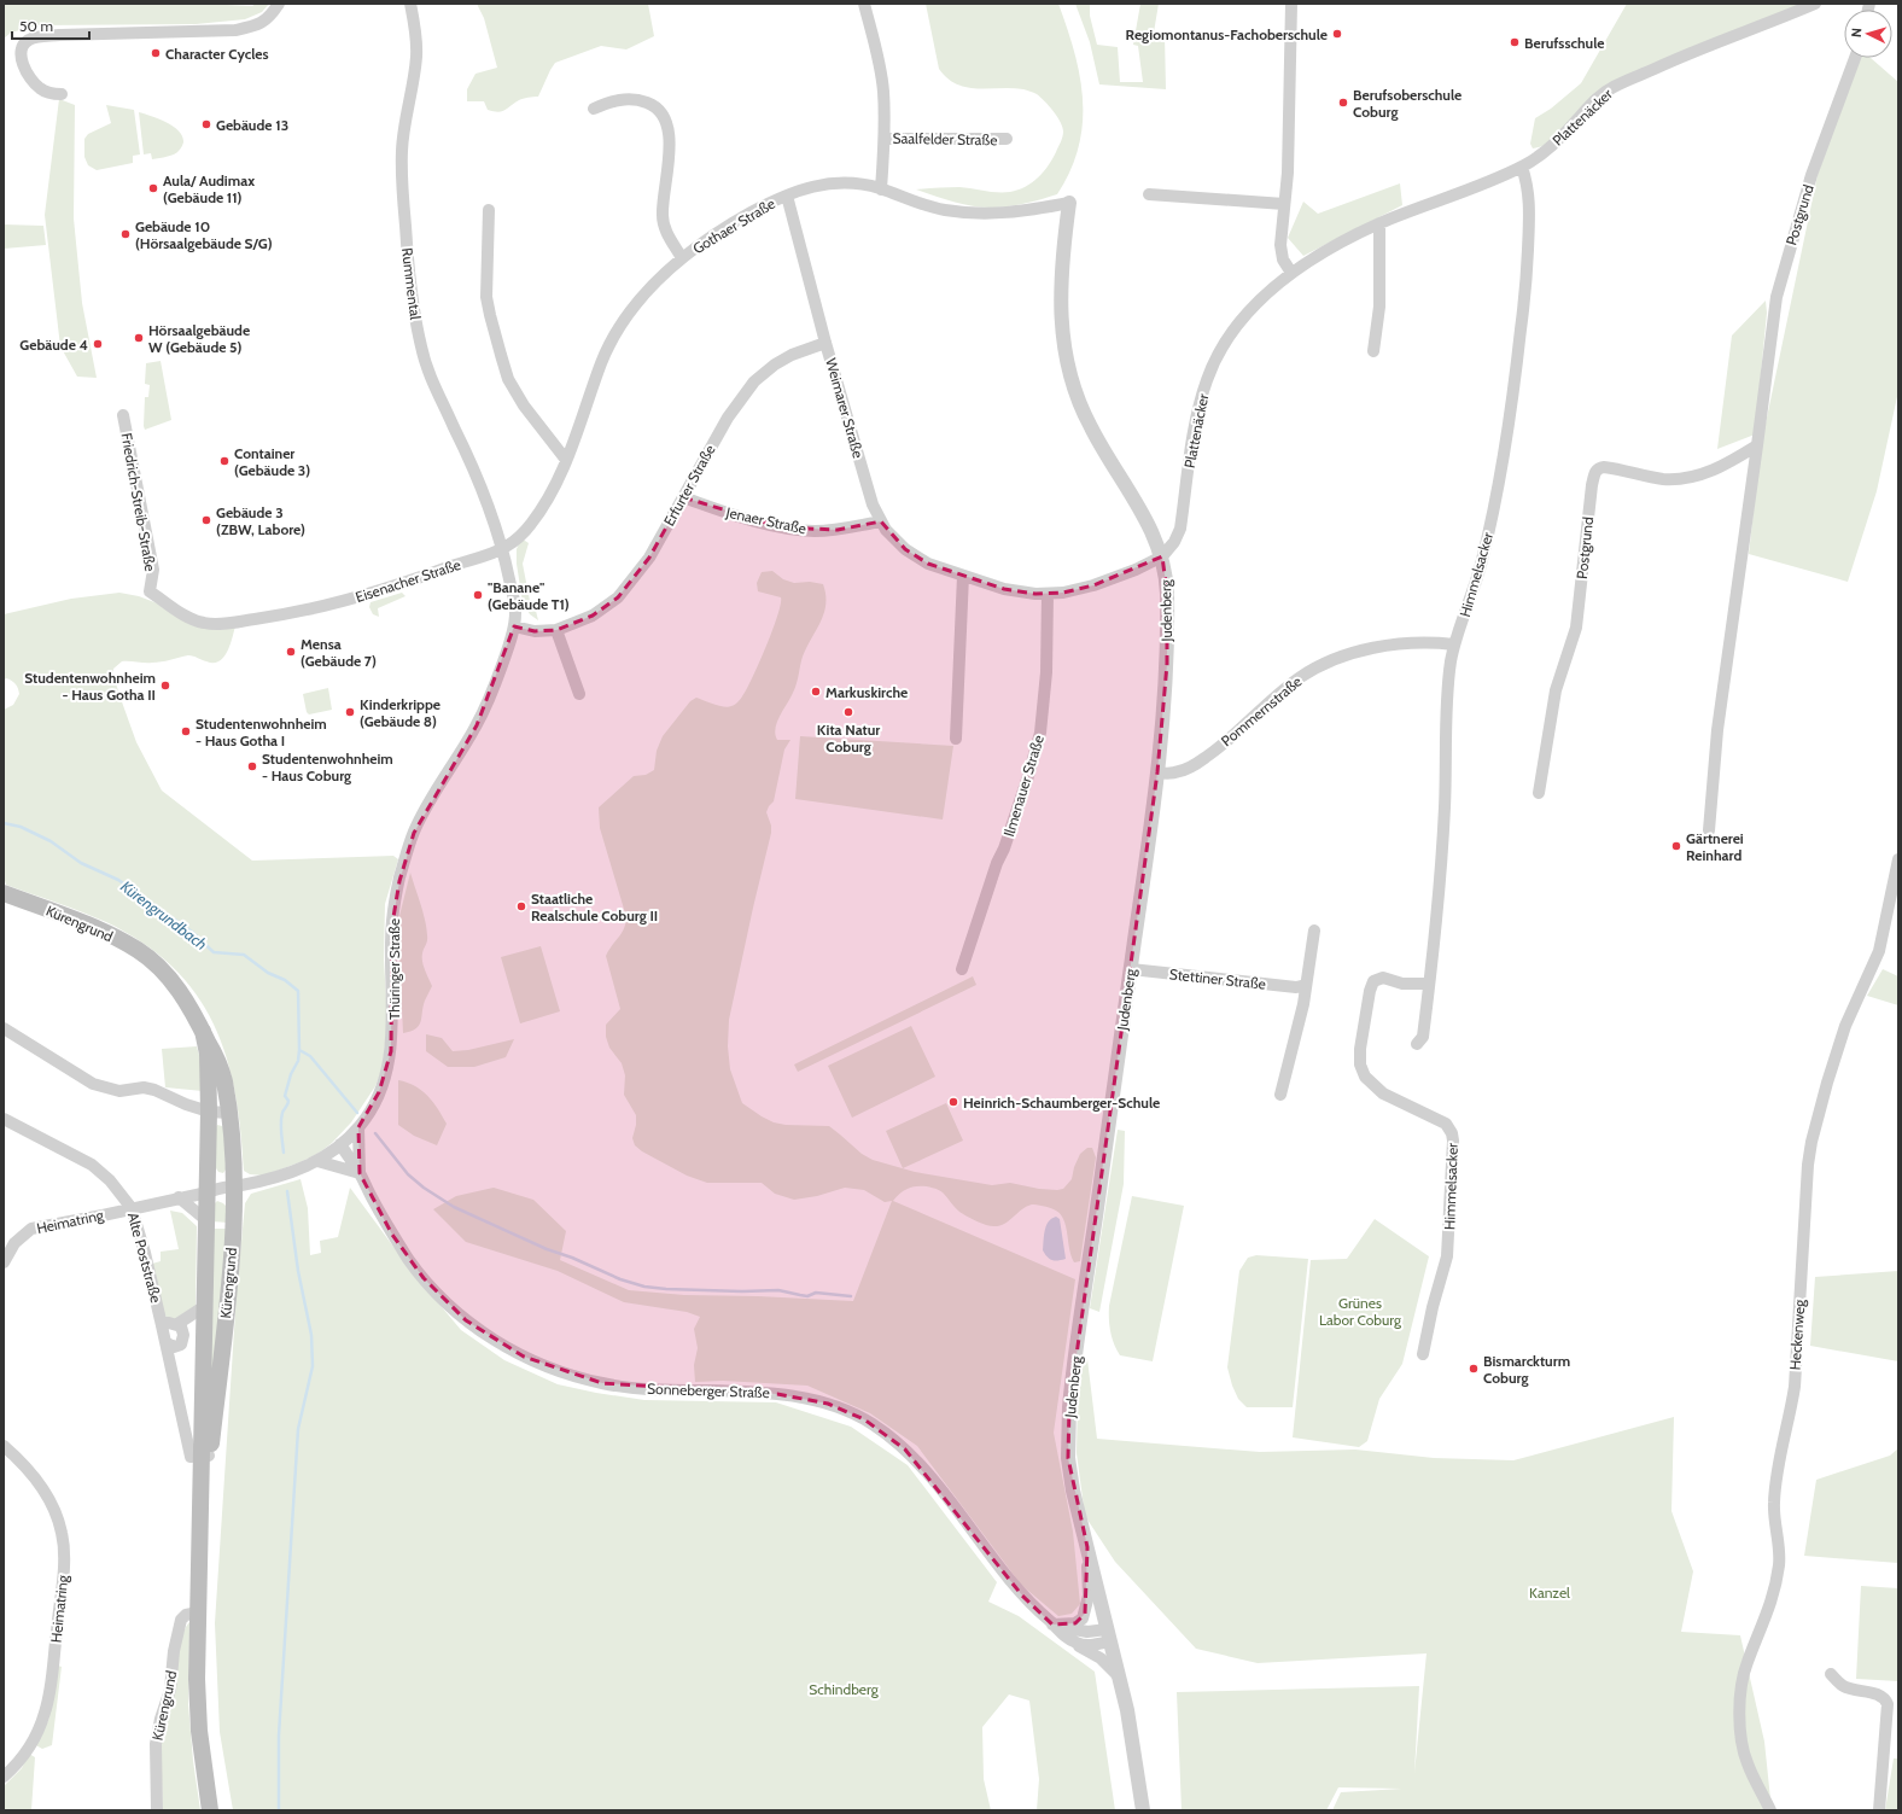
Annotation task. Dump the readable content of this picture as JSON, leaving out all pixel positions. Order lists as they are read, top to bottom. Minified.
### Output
{"streets":{"main road":["Kürengrund"],"street":["Plattenäcker","Saalfelder Straße","Postgrund","Gothaer Straße","Rummental","Weimarer Straße","Erfurter Straße","Friedrich-Streib-Straße","Jenaer Straße","Himmelsacker","Eisenacher Straße","Judenberg","Pommernstraße","Ilmenauer Straße","Thüringer Straße","Stettiner Straße","Heimatring","Alte Poststraße","Heckenweg","Sonneberger Straße"]},"crossings":[["Plattenäcker","Weimarer Straße"],["Plattenäcker","Himmelsacker"],["Plattenäcker","Judenberg"],["Gothaer Straße","Rummental"],["Gothaer Straße","Weimarer Straße"],["Gothaer Straße","Eisenacher Straße"],["Gothaer Straße","Judenberg"],["Gothaer Straße","Thüringer Straße"],["Rummental","Eisenacher Straße"],["Rummental","Thüringer Straße"],["Weimarer Straße","Erfurter Straße"],["Weimarer Straße","Jenaer Straße"],["Weimarer Straße","Judenberg"],["Weimarer Straße","Ilmenauer Straße"],["Erfurter Straße","Jenaer Straße"],["Erfurter Straße","Thüringer Straße"],["Friedrich-Streib-Straße","Eisenacher Straße"],["Himmelsacker","Pommernstraße"],["Eisenacher Straße","Thüringer Straße"],["Judenberg","Pommernstraße"],["Judenberg","Stettiner Straße"],["Judenberg","Sonneberger Straße"],["Kürengrund","Thüringer Straße"],["Kürengrund","Heimatring"],["Kürengrund","Alte Poststraße"],["Thüringer Straße","Heimatring"],["Thüringer Straße","Sonneberger Straße"],["Heimatring","Alte Poststraße"]],"water":["Kürengrundbach"],"parks":["Grünes Labor Coburg","Kanzel","Schindberg"],"places":["Regiomontanus-Fachoberschule","Berufsschule","Character Cycles","Berufsoberschule Coburg","Gebäude 13","Aula/ Audimax (Gebäude 11)","Gebäude 10 (Hörsaalgebäude S/G)","Hörsaalgebäude W (Gebäude 5)","Gebäude 4","Container (Gebäude 3)","Gebäude 3 (ZBW, Labore)","\"Banane\" (Gebäude T1)","Mensa (Gebäude 7)","Studentenwohnheim - Haus Gotha II","Markuskirche","Kinderkrippe (Gebäude 8)","Kita Natur Coburg","Studentenwohnheim - Haus Gotha I","Studentenwohnheim - Haus Coburg","Gärtnerei Reinhard","Staatliche Realschule Coburg II","Heinrich-Schaumberger-Schule","Bismarckturm Coburg"],"scale_bar":"50 m","north":"left"}
